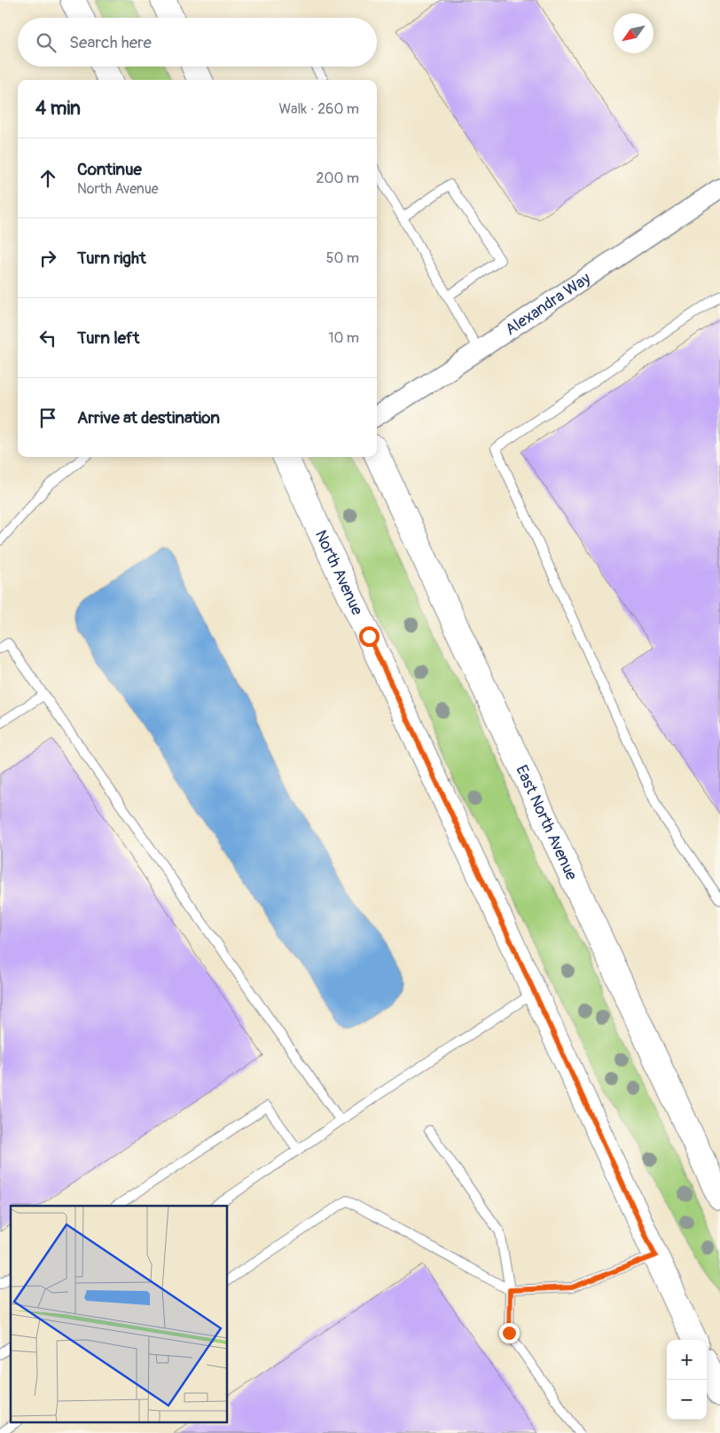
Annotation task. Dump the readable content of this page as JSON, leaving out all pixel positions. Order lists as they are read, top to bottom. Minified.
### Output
{"streets":{"main road":["North Avenue","East North Avenue"],"street":["Alexandra Way"]},"north":"bottom left","page":{"search":"Search here","heading":["4 min","Walk · 260 m"],"list":[["Continue","North Avenue","200 m"],["Turn right","50 m"],["Turn left","10 m"],"Arrive at destination"],"map_buttons":["+","−"]}}
